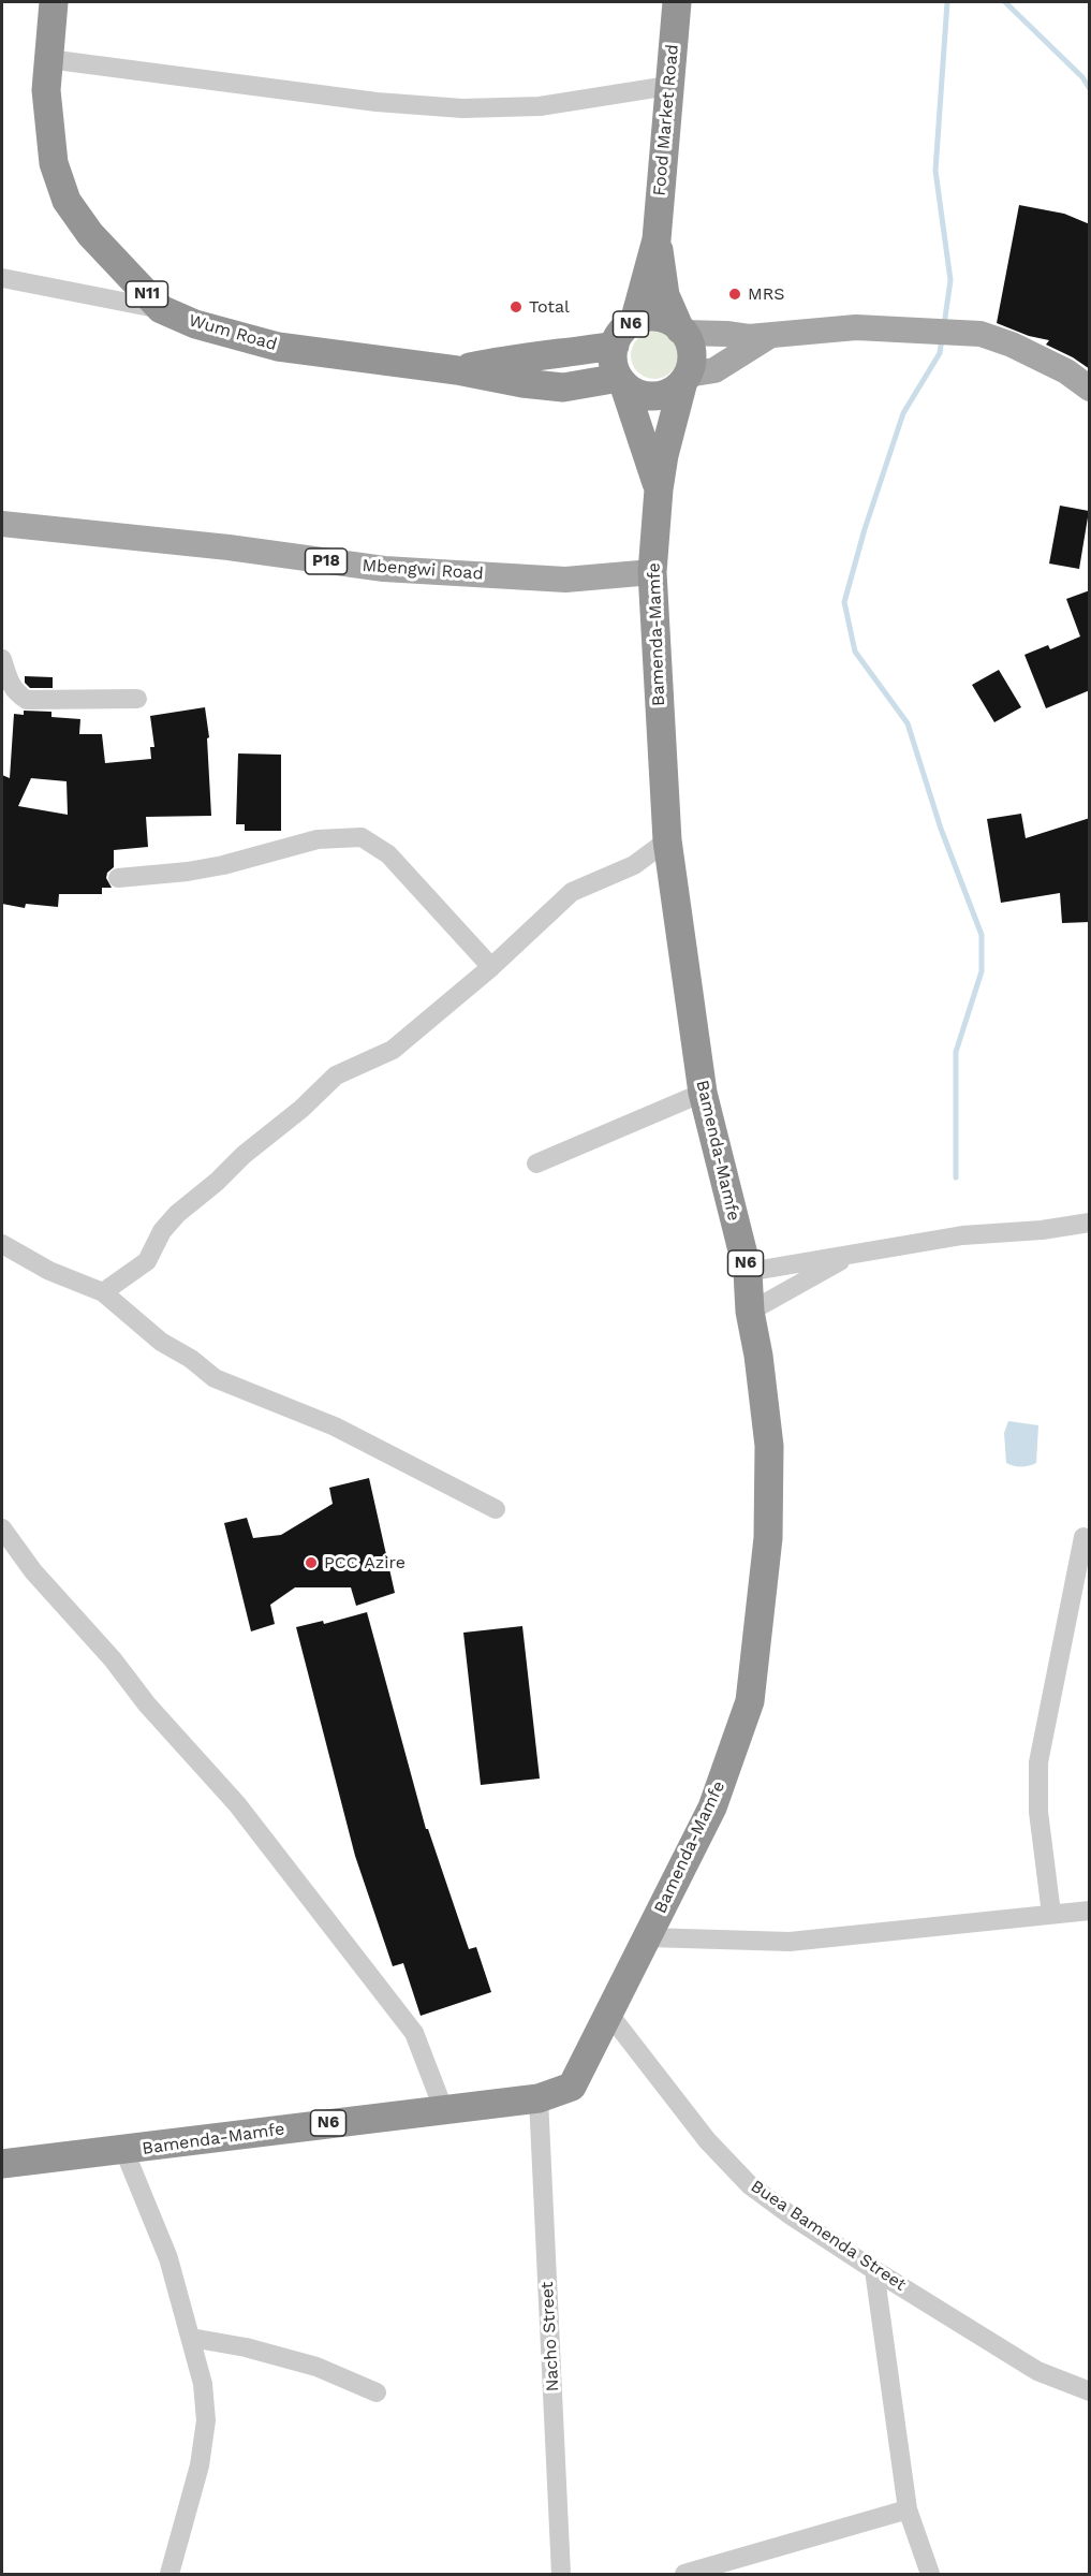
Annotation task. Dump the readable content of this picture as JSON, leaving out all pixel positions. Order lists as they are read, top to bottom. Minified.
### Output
{"streets":{"highway":["Food Market Road","N11","N6","Wum Road","Bamenda-Mamfe"],"main road":["P18","Mbengwi Road"],"street":["Buea Bamenda Street","Nacho Street"]},"crossings":[["Food Market Road","N6"],["Food Market Road","Wum Road"],["Food Market Road","Bamenda-Mamfe"],["N6","Wum Road"],["N6","Bamenda-Mamfe"],["Wum Road","Bamenda-Mamfe"],["Mbengwi Road","Bamenda-Mamfe"],["Bamenda-Mamfe","Buea Bamenda Street"],["Bamenda-Mamfe","Nacho Street"]],"places":["MRS","Total","PCC Azire"]}
